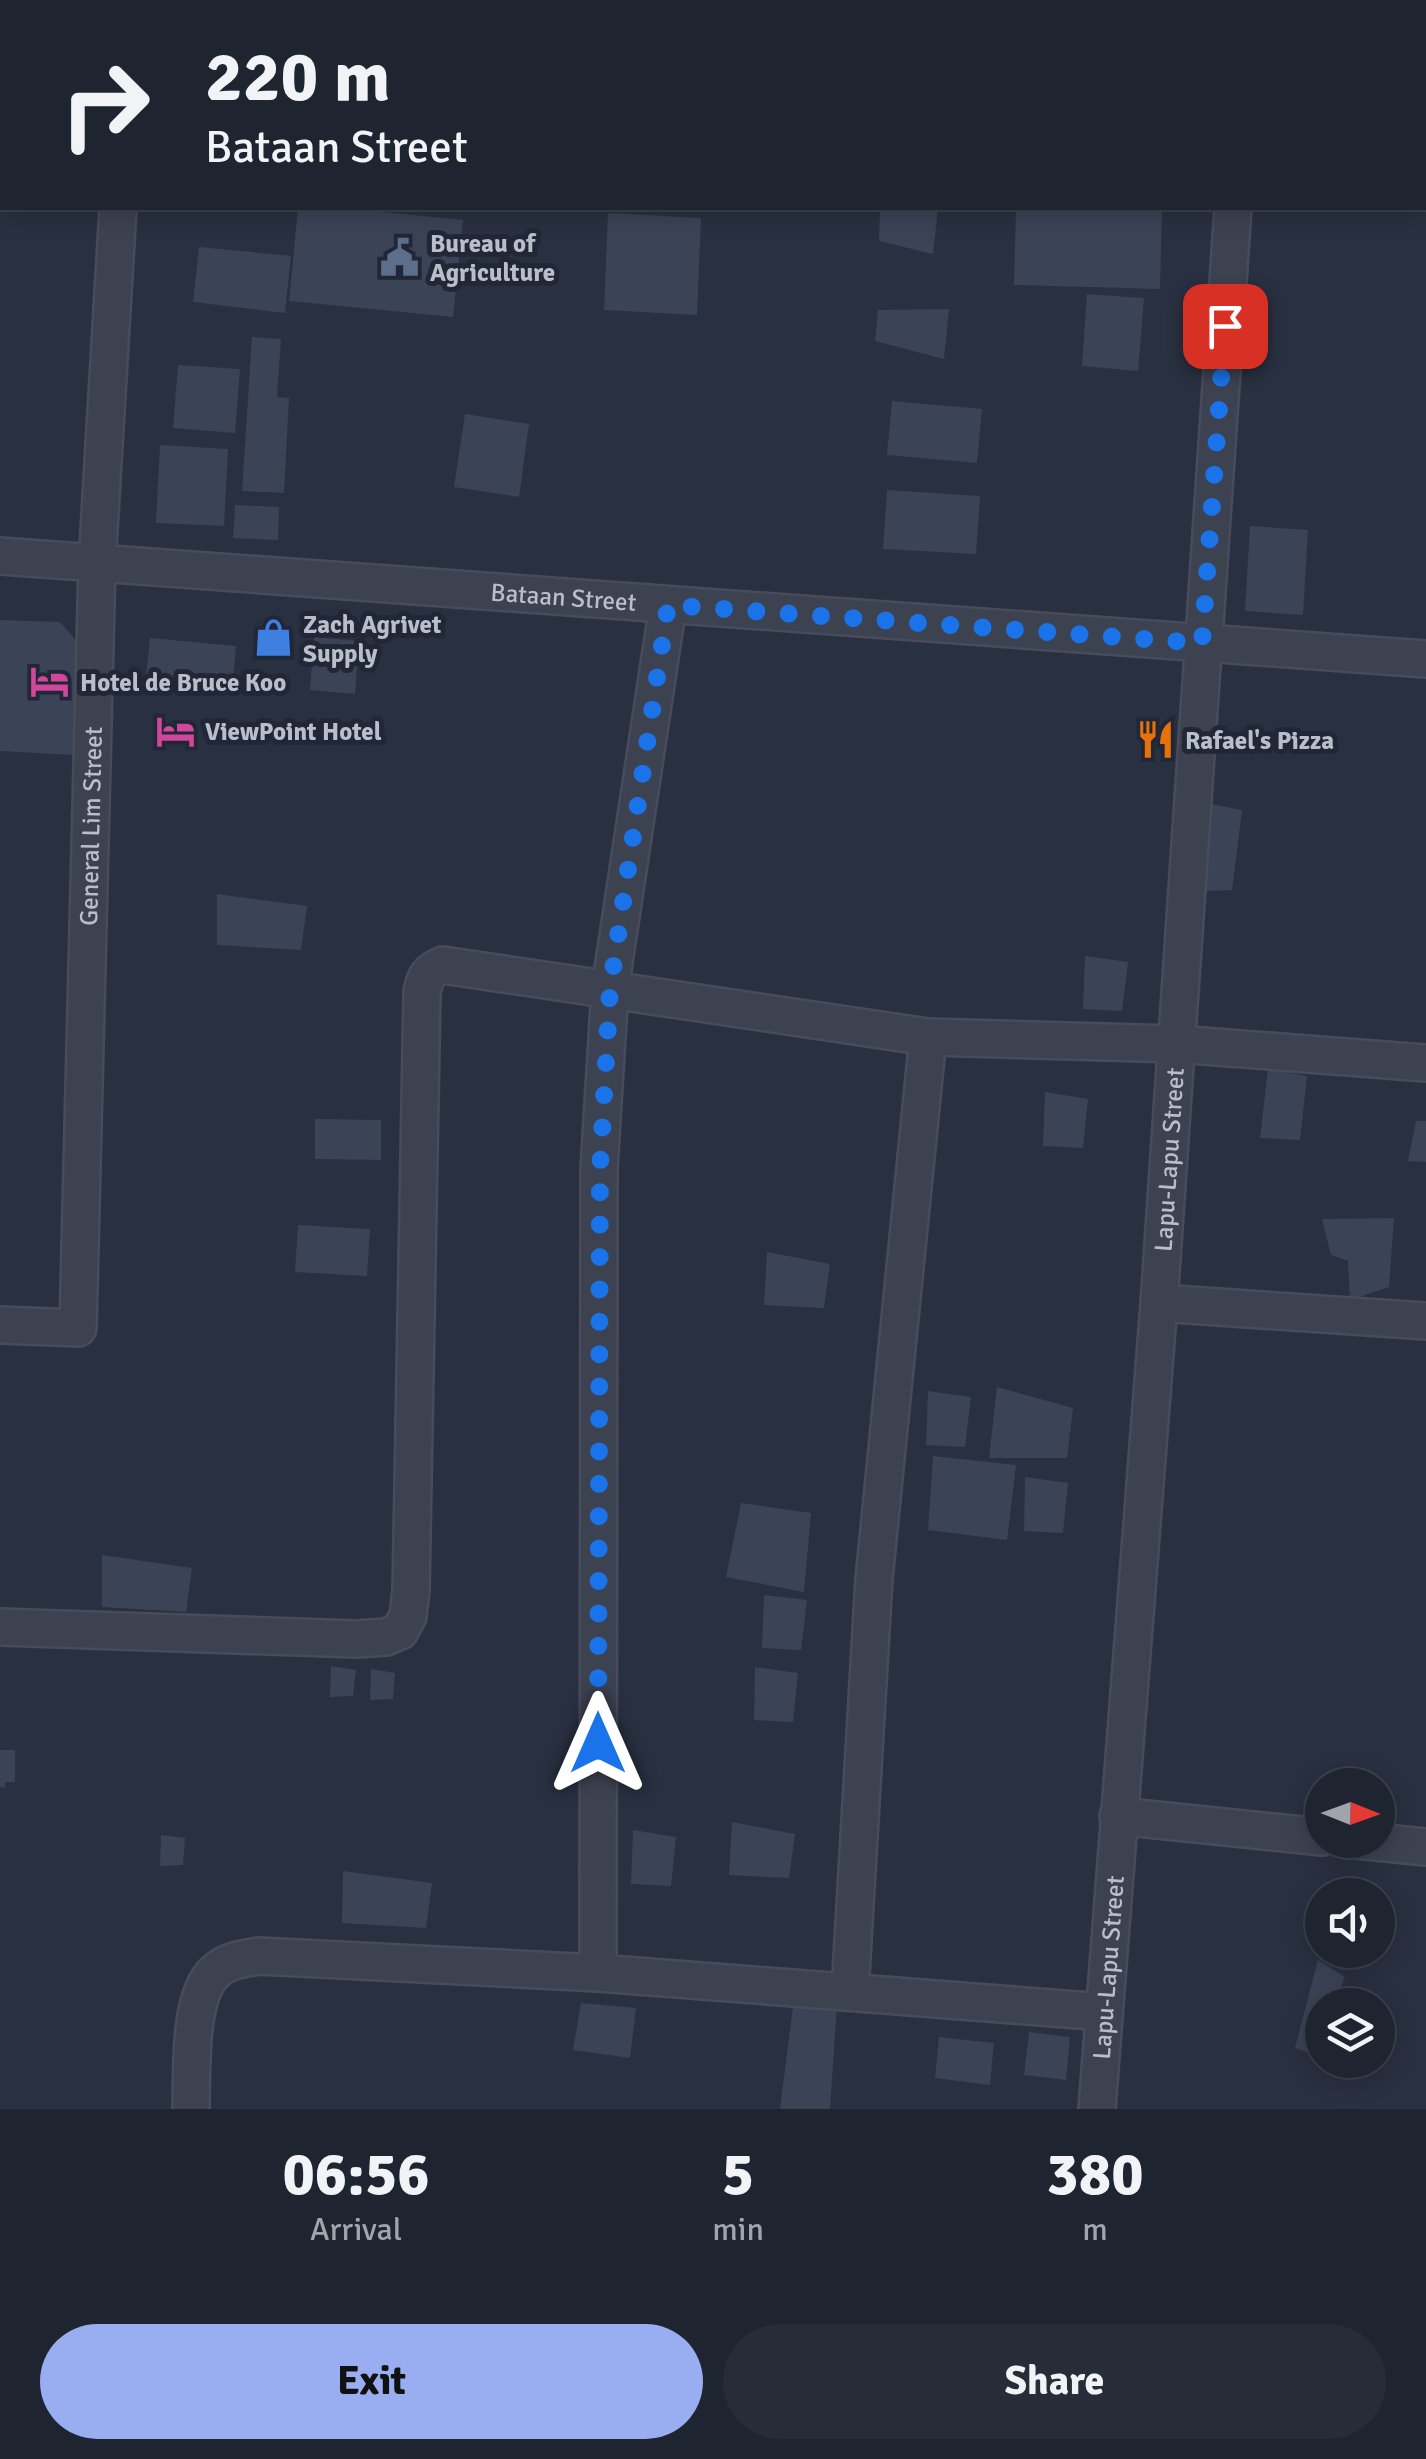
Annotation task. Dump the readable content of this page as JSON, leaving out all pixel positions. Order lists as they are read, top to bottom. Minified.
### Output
{"streets":{"street":["Bataan Street","General Lim Street","Lapu-Lapu Street"]},"crossings":[["Bataan Street","General Lim Street"],["Bataan Street","Lapu-Lapu Street"]],"places":{"public building":["Bureau of Agriculture"],"shop":["Zach Agrivet Supply"],"hotel":["Hotel de Bruce Koo","ViewPoint Hotel"],"restaurant":["Rafael's Pizza"]},"north":"right","page":{"turn":["220 m","Bataan Street"],"eta":["06:56","Arrival","5","min","380","m"],"buttons":["Exit","Share"]}}
